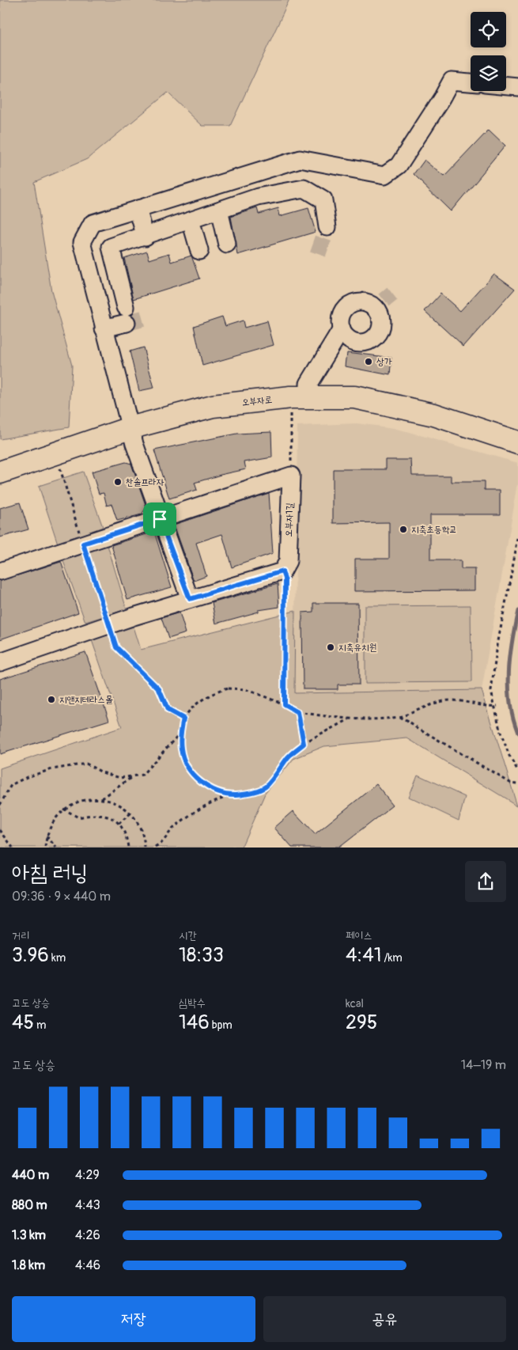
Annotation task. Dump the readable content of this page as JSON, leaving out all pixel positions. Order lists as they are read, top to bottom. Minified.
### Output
{"streets":{"main road":["오부자로"],"street":["오부자1길"]},"places":["상가","찬솔프라자","지축초등학교","지축유치원","지앤지테라스몰"],"page":{"heading":["아침 러닝","09:36 · 9 × 440 m"],"stats":[["거리","3.96 km"],["시간","18:33"],["페이스","4:41 /km"],["고도 상승","45 m"],["심박수","146 bpm"],["kcal","295"]],"chart":["고도 상승","14–19 m"],"list":[{"name":"440 m","note":"4:29"},{"name":"880 m","note":"4:43"},{"name":"1.3 km","note":"4:26"},{"name":"1.8 km","note":"4:46"}],"buttons":["저장","공유"]}}
